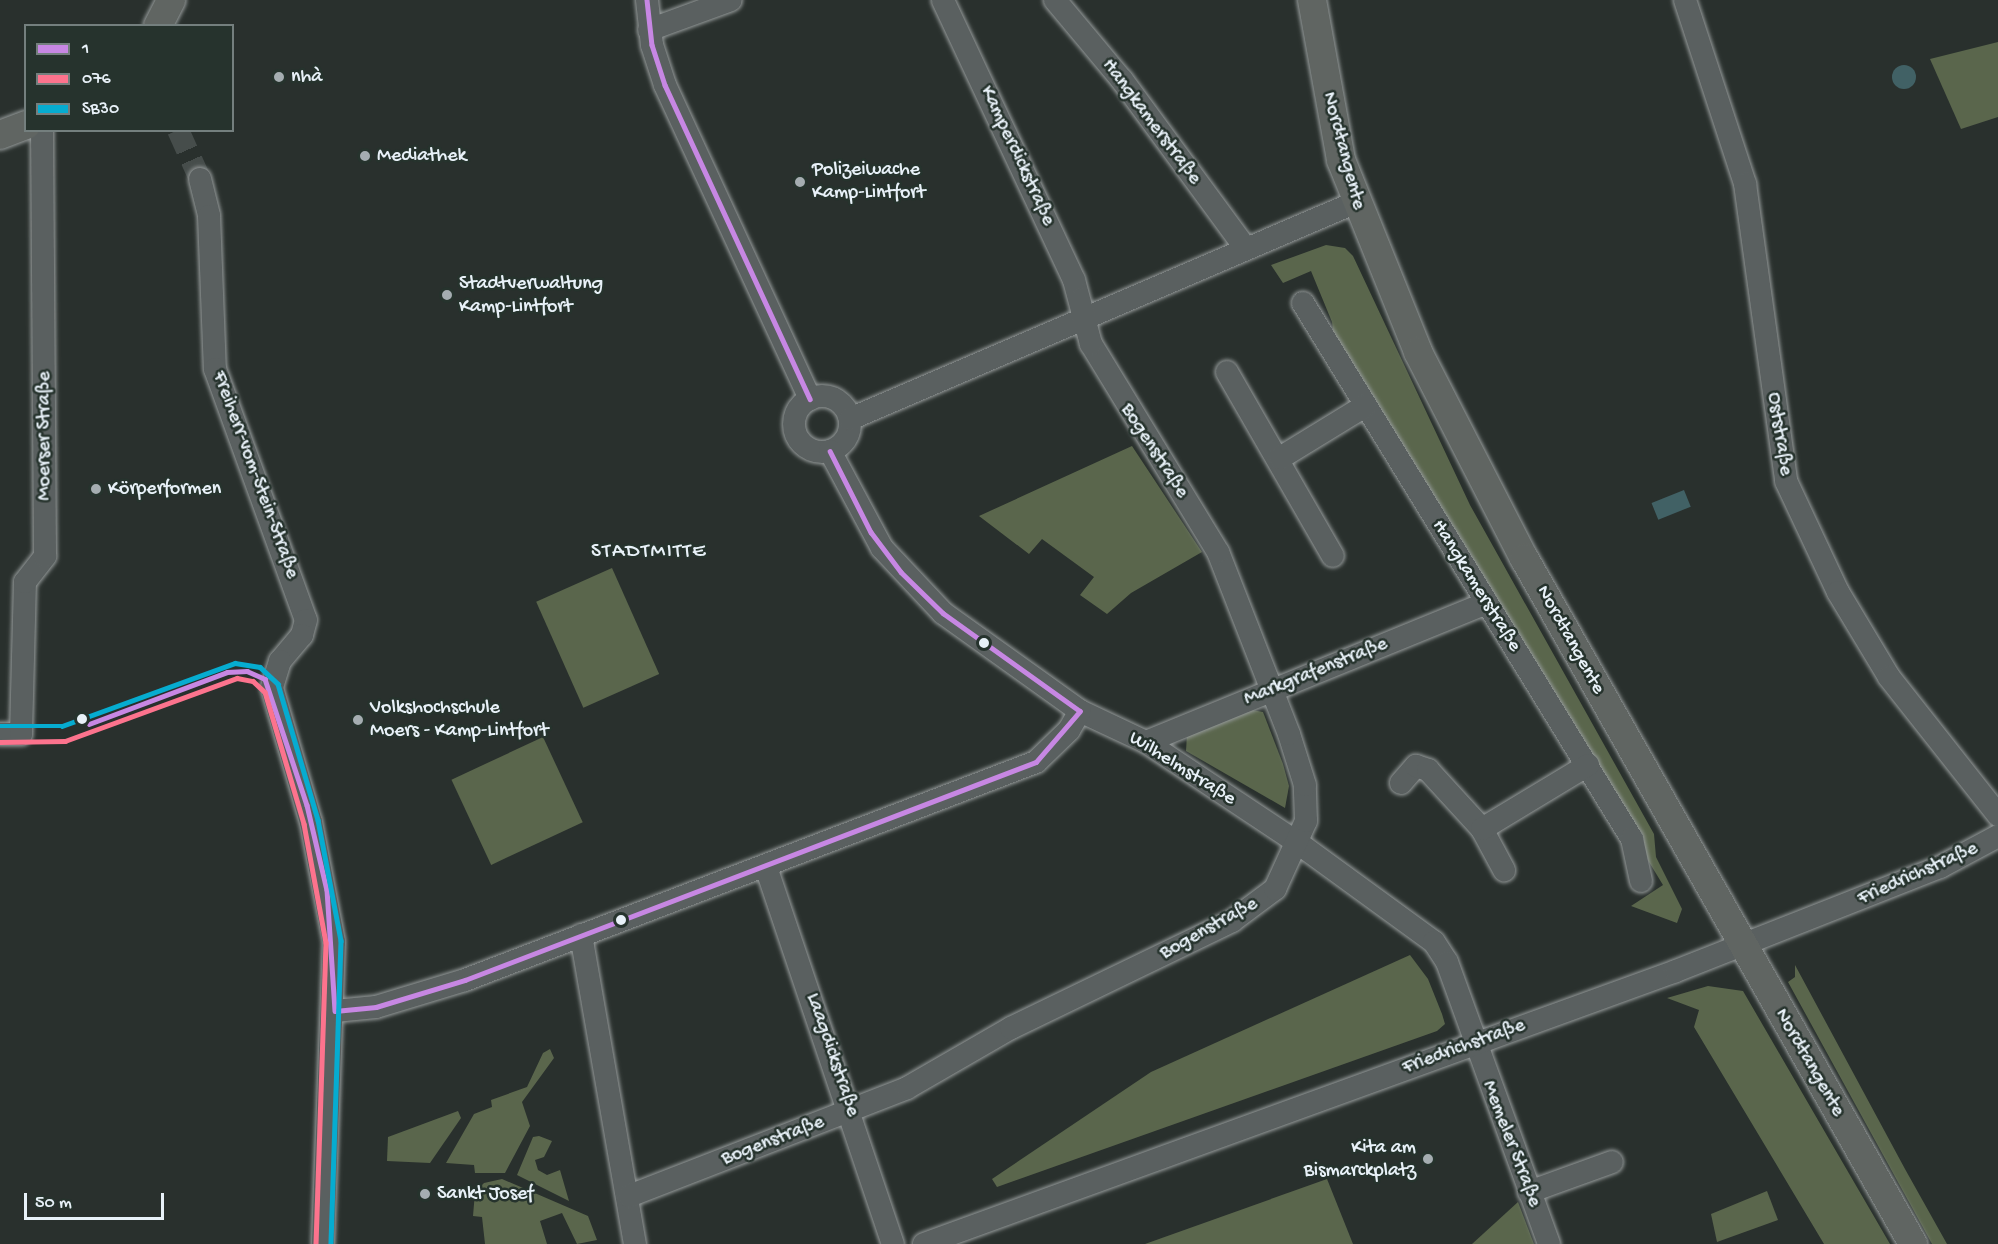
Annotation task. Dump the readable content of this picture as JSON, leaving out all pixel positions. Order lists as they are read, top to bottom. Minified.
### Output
{"streets":{"main road":["Nordtangente"],"street":["Hangkamerstraße","Kamperdickstraße","Oststraße","Moerser Straße","Bogenstraße","Freiherr-vom-Stein-Straße","Markgrafenstraße","Wilhelmstraße","Friedrichstraße","Laagdickstraße","Memeler Straße"]},"crossings":[["Hangkamerstraße","Markgrafenstraße"],["Nordtangente","Friedrichstraße"],["Kamperdickstraße","Bogenstraße"],["Bogenstraße","Markgrafenstraße"],["Bogenstraße","Wilhelmstraße"],["Bogenstraße","Laagdickstraße"],["Markgrafenstraße","Wilhelmstraße"],["Wilhelmstraße","Friedrichstraße"],["Wilhelmstraße","Memeler Straße"],["Friedrichstraße","Memeler Straße"]],"districts":["STADTMITTE"],"places":["nhà","Mediathek","Polizeiwache Kamp-Lintfort","Stadtverwaltung Kamp-Lintfort","Körperformen","Volkshochschule Moers - Kamp-Lintfort","Kita am Bismarckplatz","Sankt Josef"],"lines":["transit line 1","transit line SB30","transit line 076"],"legend":["1","076","SB30"],"scale_bar":"50 m"}
